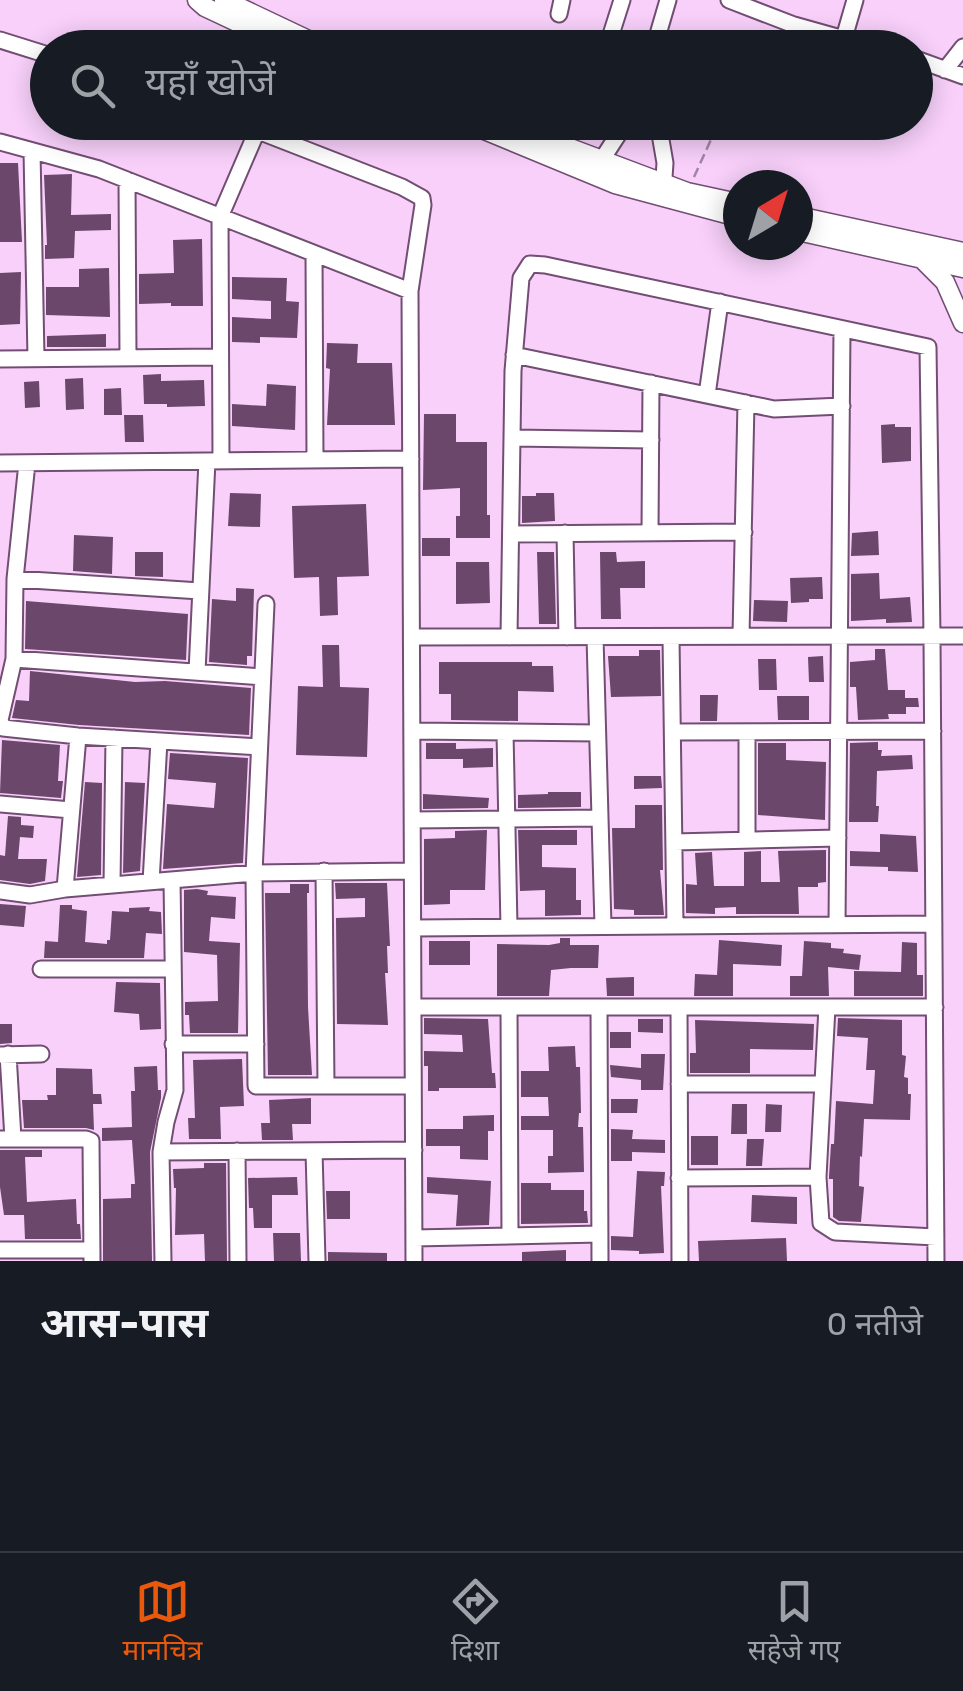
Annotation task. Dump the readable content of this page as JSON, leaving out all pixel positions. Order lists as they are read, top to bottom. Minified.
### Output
{"north":"top right","page":{"search":"यहाँ खोजें","heading":["आस-पास","0 नतीजे"],"nav":["मानचित्र","दिशा","सहेजे गए"]}}
